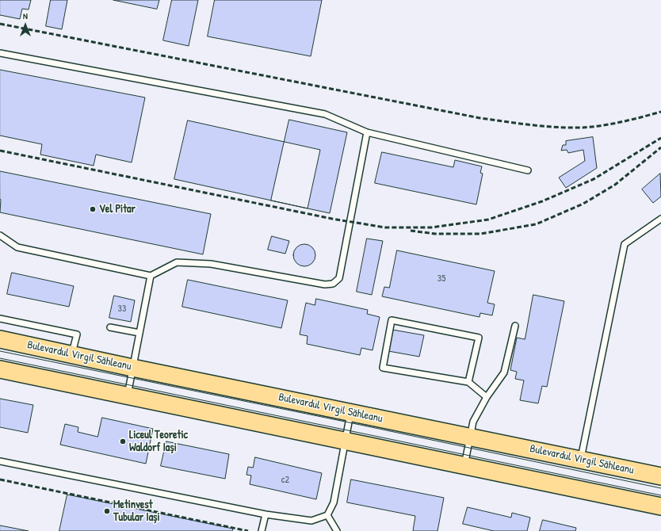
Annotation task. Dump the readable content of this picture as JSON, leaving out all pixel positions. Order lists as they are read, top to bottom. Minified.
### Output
{"streets":{"main road":["Bulevardul Virgil Săhleanu"]},"places":["Vel Pitar","Liceul Teoretic Waldorf Iași","Metinvest Tubular Iași"],"house_numbers":["35","33","c2"],"north":"top"}
